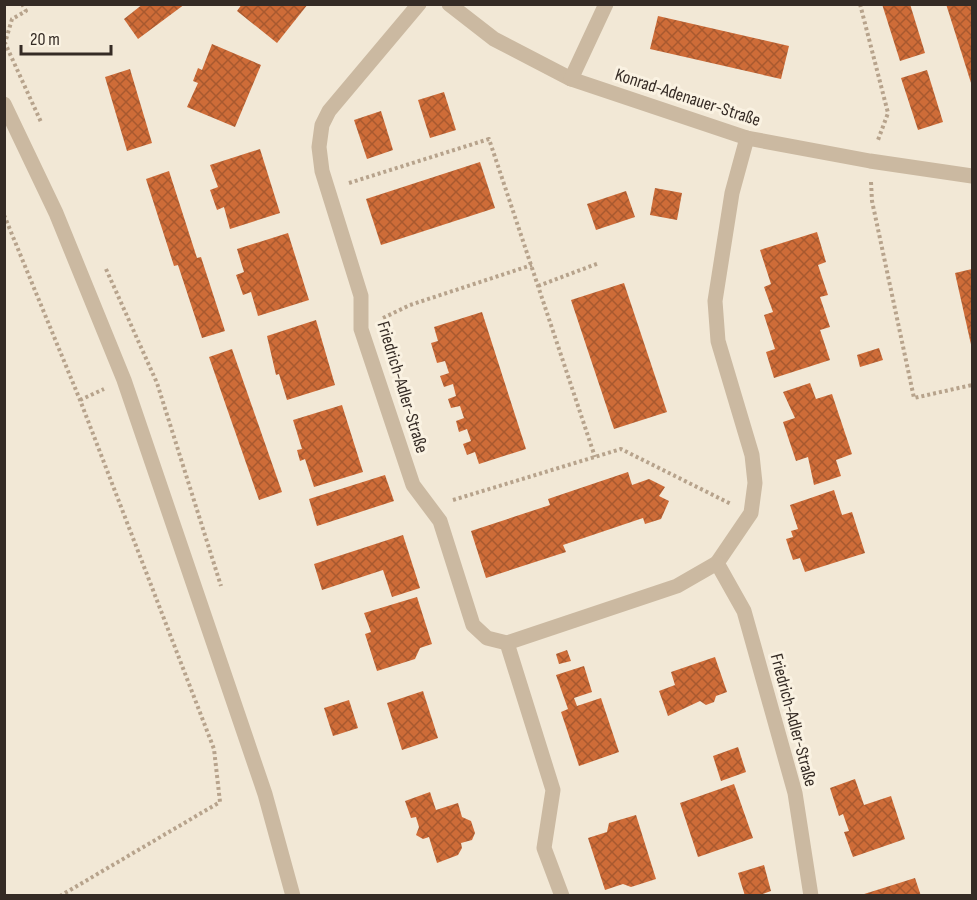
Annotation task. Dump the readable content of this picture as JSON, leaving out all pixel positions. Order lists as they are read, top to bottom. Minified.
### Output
{"streets":{"street":["Konrad-Adenauer-Straße","Friedrich-Adler-Straße"]},"scale_bar":"20 m"}
